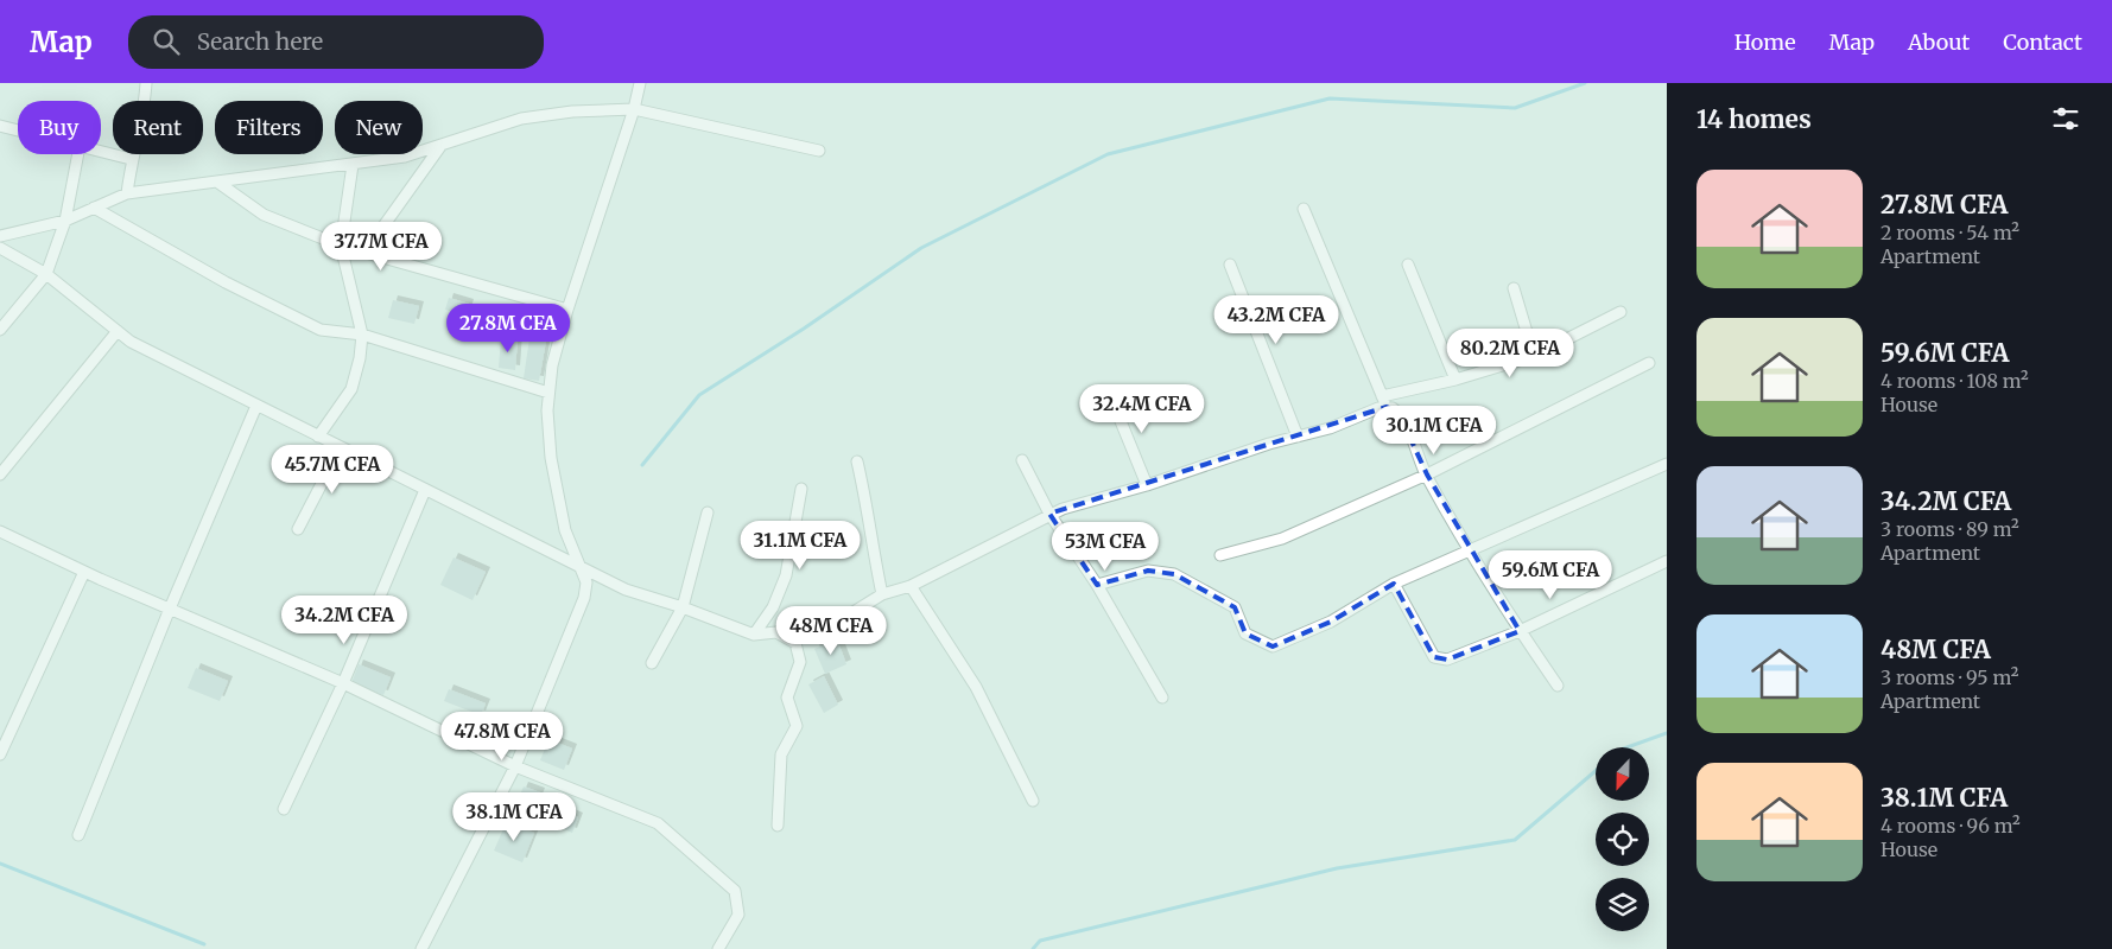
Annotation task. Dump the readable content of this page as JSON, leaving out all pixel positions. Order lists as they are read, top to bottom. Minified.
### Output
{"north":"bottom","page":{"header":"Map","search":"Search here","nav":["Home","Map","About","Contact"],"heading":"14 homes","chip":["Buy","Rent","Filters","New"],"list":[{"name":"27.8M CFA","note":"2 rooms · 54 m² · Apartment"},{"name":"59.6M CFA","note":"4 rooms · 108 m² · House"},{"name":"34.2M CFA","note":"3 rooms · 89 m² · Apartment"},{"name":"48M CFA","note":"3 rooms · 95 m² · Apartment"},{"name":"38.1M CFA","note":"4 rooms · 96 m² · House"}],"price":["37.7M CFA","43.2M CFA","27.8M CFA","80.2M CFA","32.4M CFA","30.1M CFA","45.7M CFA","31.1M CFA","53M CFA","59.6M CFA","34.2M CFA","48M CFA","47.8M CFA","38.1M CFA"]}}
